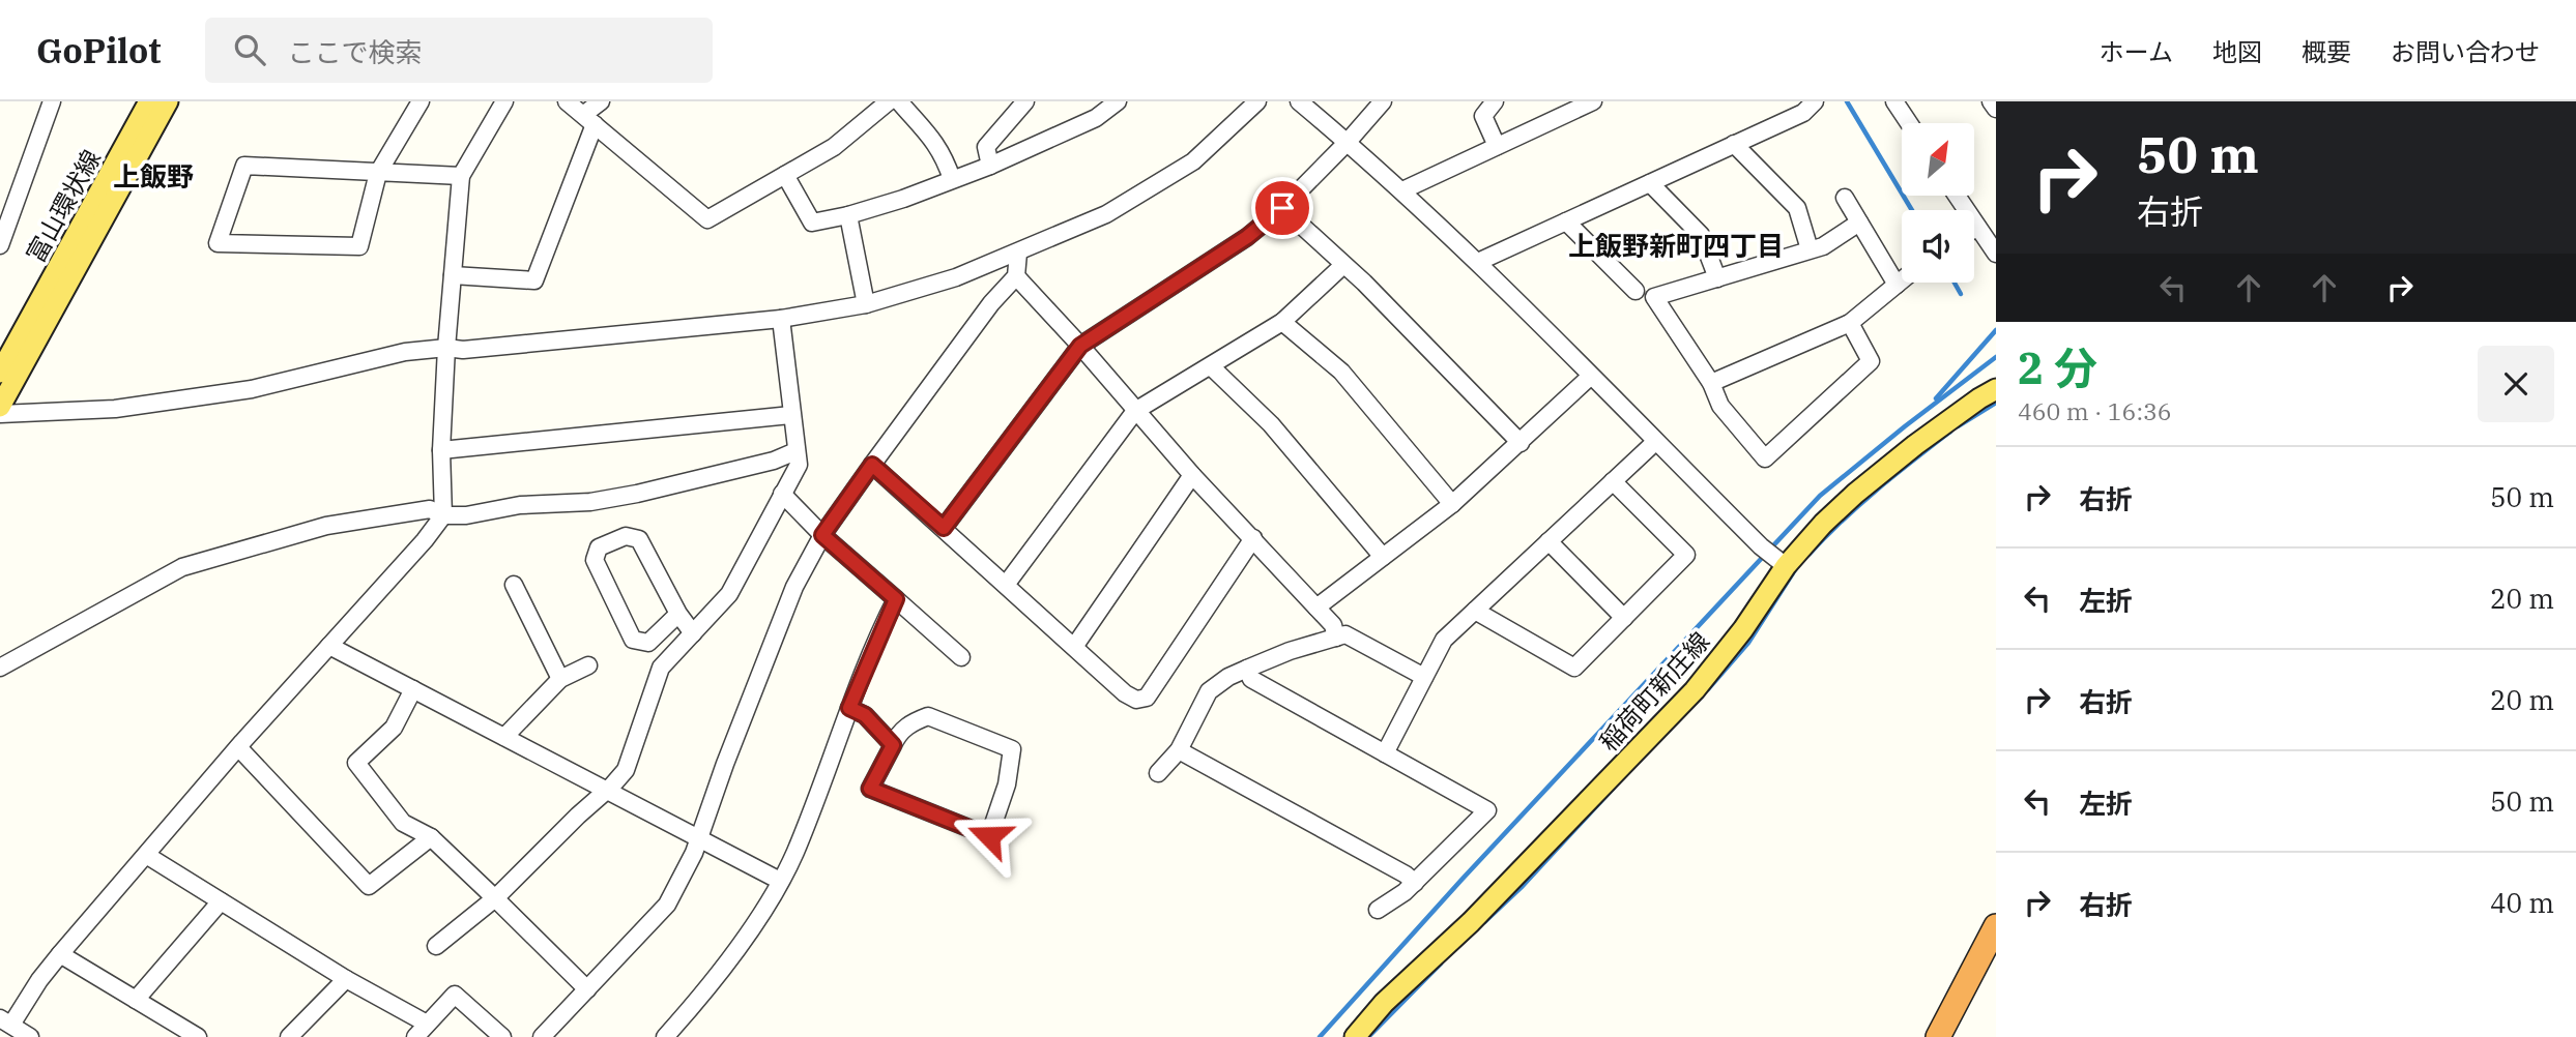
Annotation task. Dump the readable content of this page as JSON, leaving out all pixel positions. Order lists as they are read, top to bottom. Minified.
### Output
{"streets":{"main road":["富山環状線","稲荷町新庄線"]},"districts":["上飯野","上飯野新町四丁目"],"north":"top right","page":{"header":"GoPilot","search":"ここで検索","nav":["ホーム","地図","概要","お問い合わせ"],"turn":["50 m","右折"],"heading":["2 分","460 m · 16:36"],"list":[{"name":"右折","value":"50 m"},{"name":"左折","value":"20 m"},{"name":"右折","value":"20 m"},{"name":"左折","value":"50 m"},{"name":"右折","value":"40 m"}]}}
